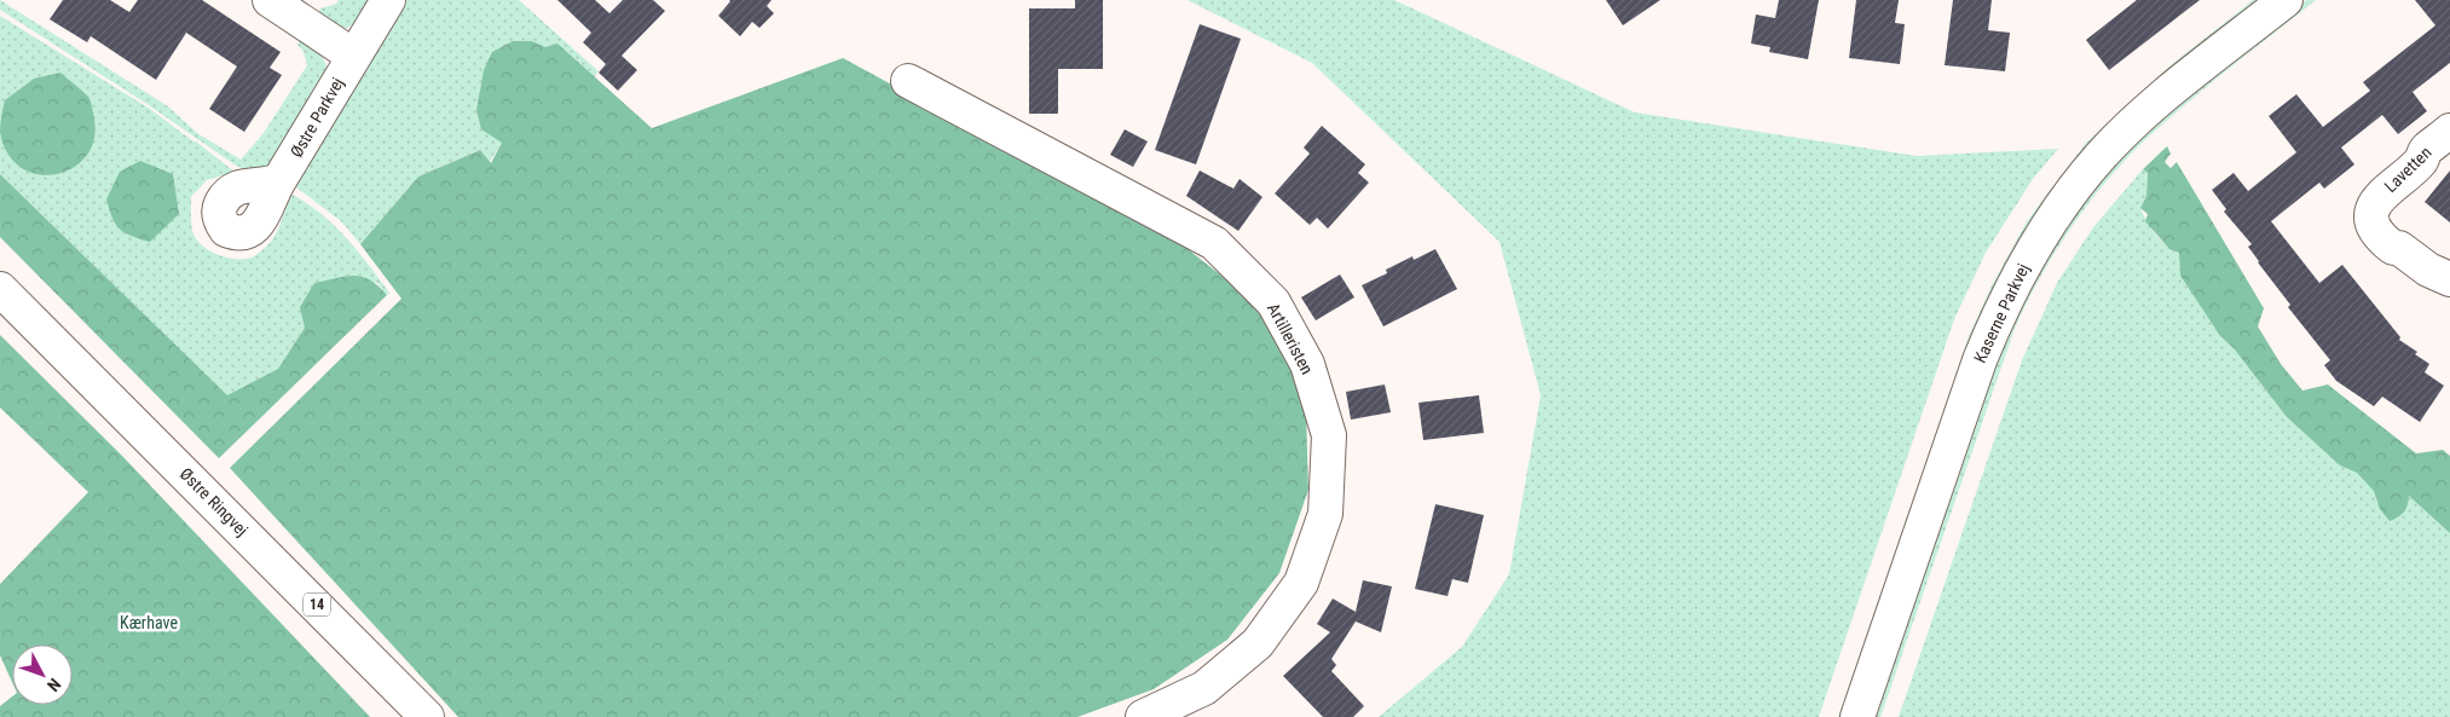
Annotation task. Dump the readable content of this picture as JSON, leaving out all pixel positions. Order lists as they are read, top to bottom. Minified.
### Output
{"streets":{"street":["Østre Parkvej","Lavetten","Kaserne Parkvej","Artilleristen","Østre Ringvej","14"]},"parks":["Kærhave"],"north":"bottom right"}
